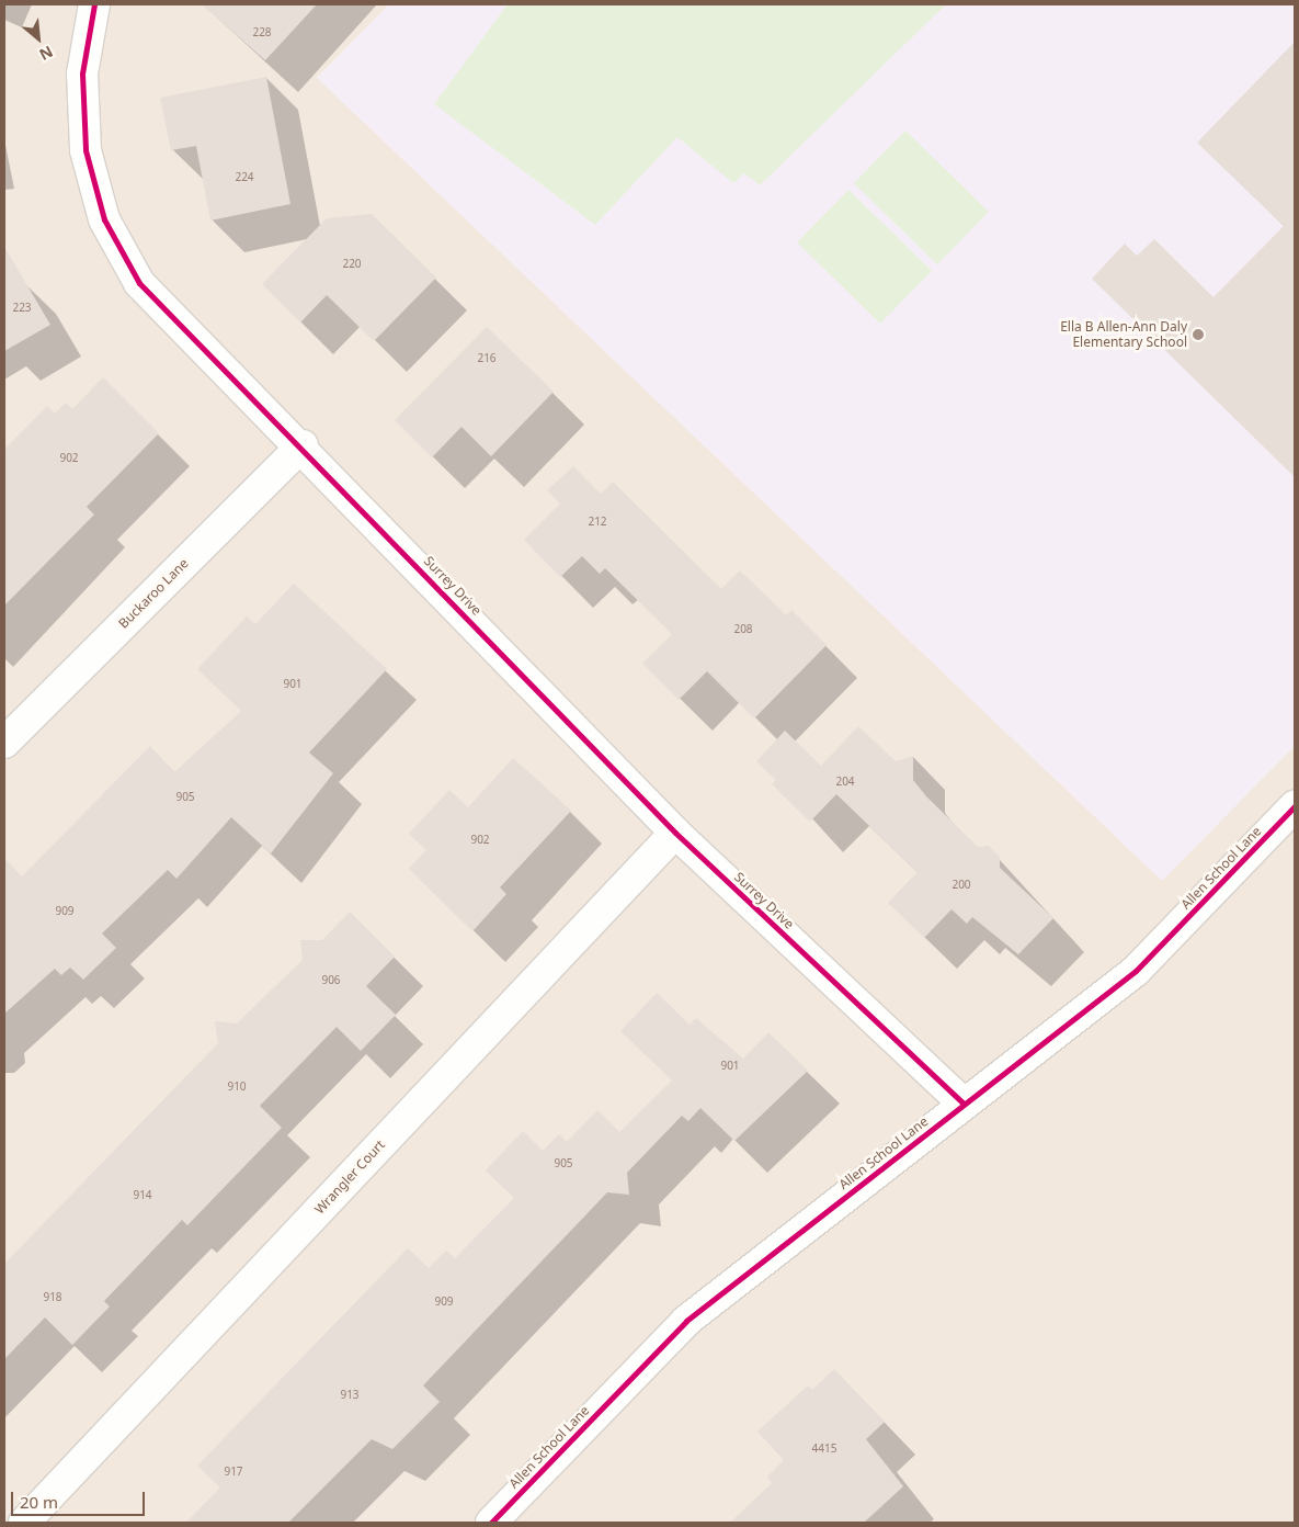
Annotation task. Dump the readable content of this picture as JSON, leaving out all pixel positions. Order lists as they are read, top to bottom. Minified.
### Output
{"streets":{"street":["Surrey Drive","Buckaroo Lane","Allen School Lane","Wrangler Court"]},"crossings":[["Surrey Drive","Buckaroo Lane"],["Surrey Drive","Allen School Lane"],["Surrey Drive","Wrangler Court"]],"places":["Ella B Allen-Ann Daly Elementary School"],"house_numbers":["228","224","220","223","216","902","212","208","901","204","905","902","200","909","906","901","910","905","914","918","909","913","4415","917"],"scale_bar":"20 m","north":"bottom right"}
